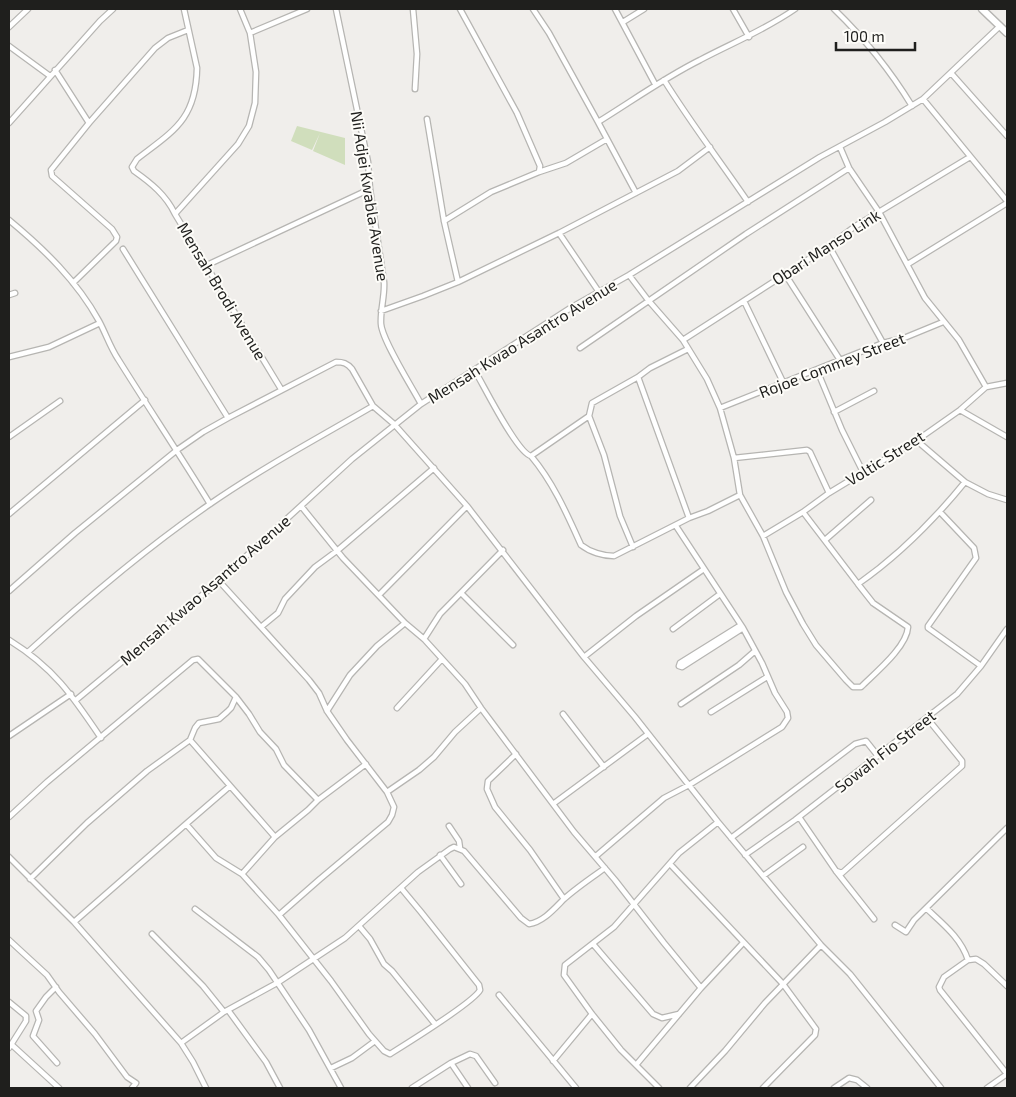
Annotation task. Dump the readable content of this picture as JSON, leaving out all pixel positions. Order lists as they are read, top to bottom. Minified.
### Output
{"streets":{"street":["Nii Adjei Kwabla Avenue","Obari Manso Link","Mensah Brodi Avenue","Mensah Kwao Asantro Avenue","Rojoe Commey Street","Voltic Street","Sowah Fio Street"]},"crossings":[["Nii Adjei Kwabla Avenue","Mensah Kwao Asantro Avenue"]],"scale_bar":"100 m"}
